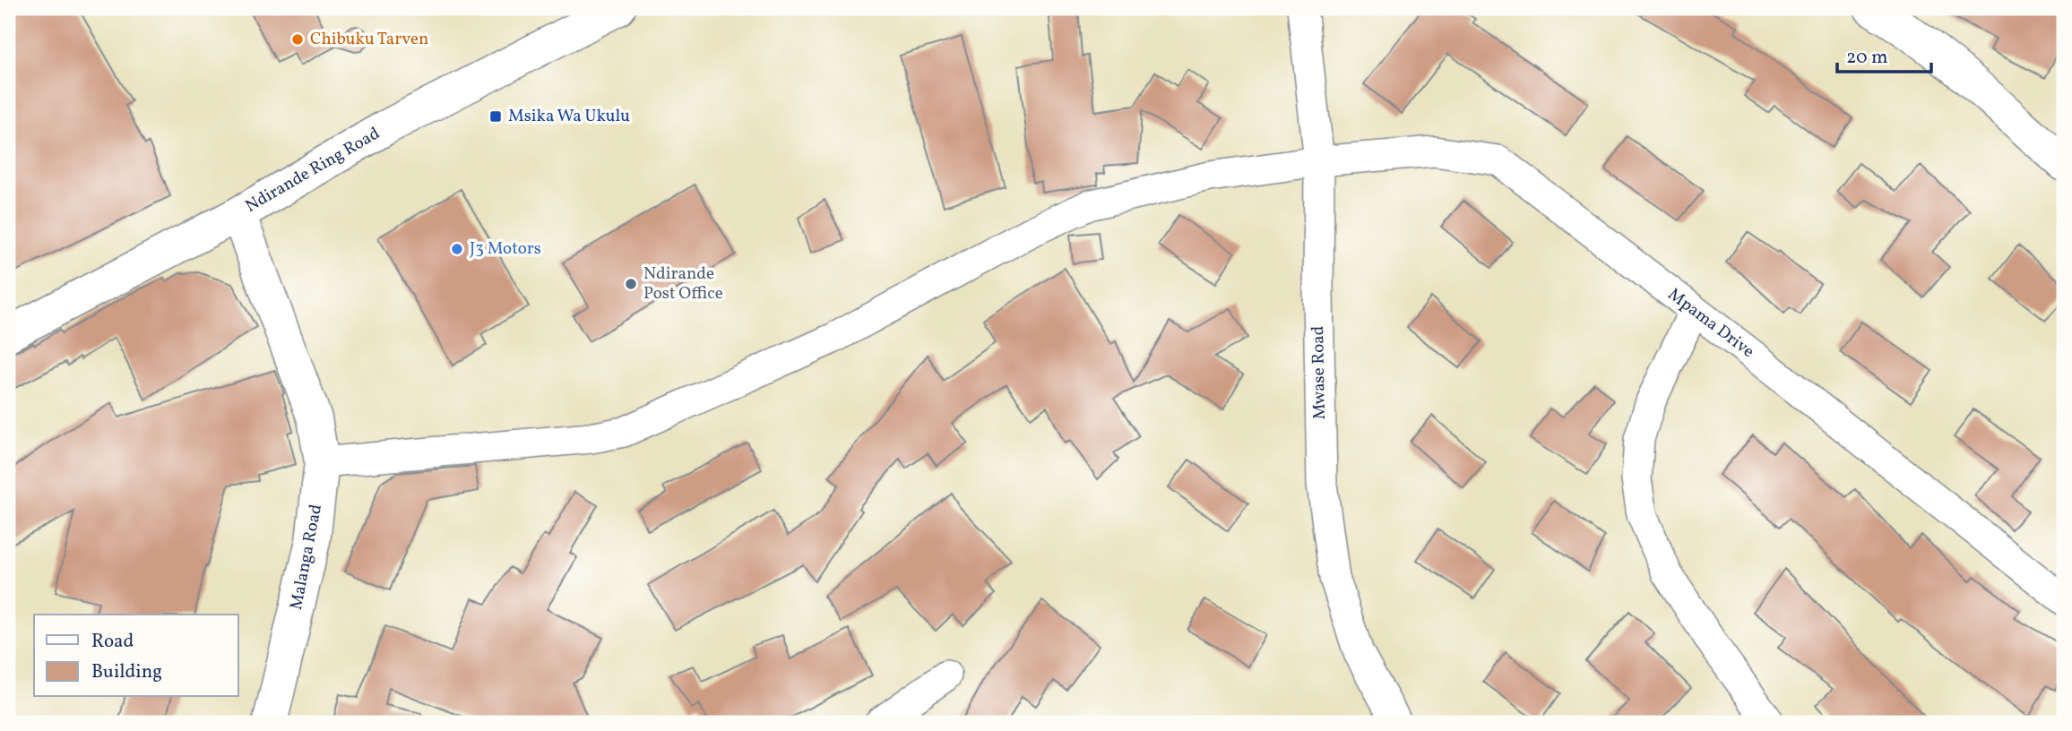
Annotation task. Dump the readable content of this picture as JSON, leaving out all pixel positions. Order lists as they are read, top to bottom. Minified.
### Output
{"streets":{"street":["Ndirande Ring Road","Mpama Drive","Mwase Road","Malanga Road"]},"crossings":[["Ndirande Ring Road","Malanga Road"],["Mpama Drive","Mwase Road"],["Mpama Drive","Malanga Road"]],"places":{"other":["Chibuku Tarven","J3 Motors","Ndirande Post Office"],"transit":["Msika Wa Ukulu"]},"legend":["Road","Building"],"scale_bar":"20 m"}
